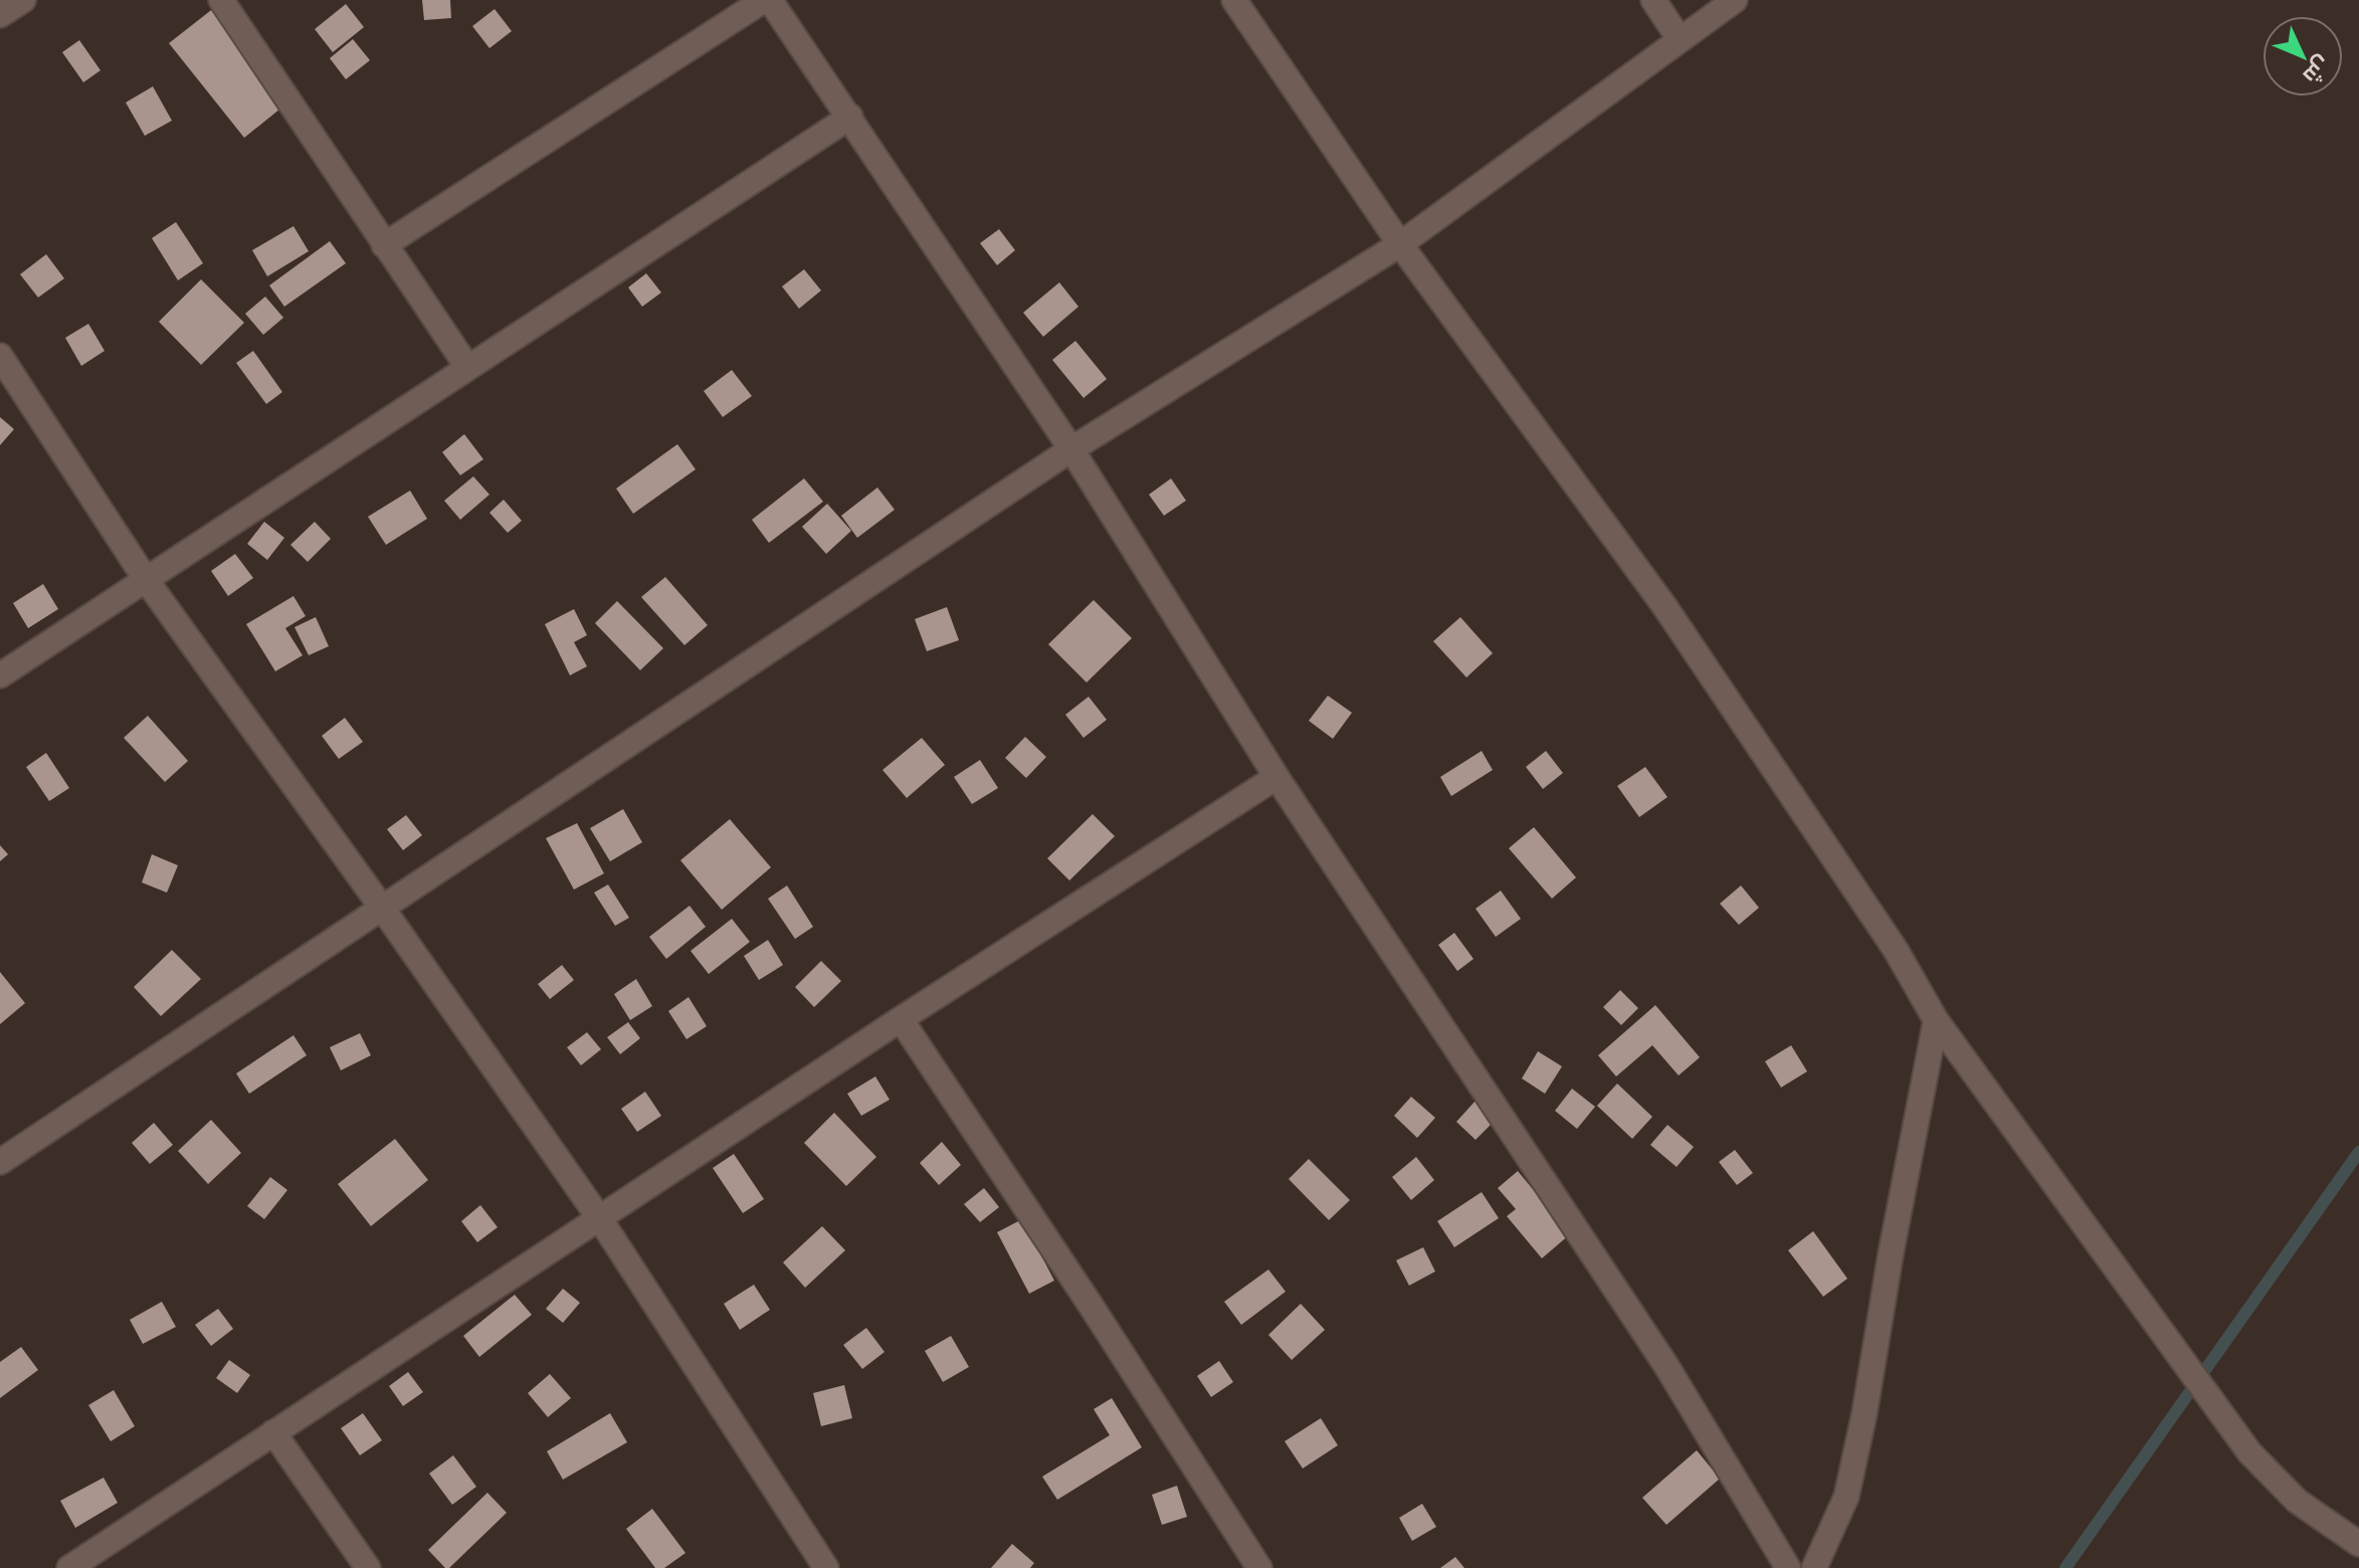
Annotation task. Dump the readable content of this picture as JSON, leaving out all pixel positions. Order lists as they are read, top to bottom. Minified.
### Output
{"north":"bottom right"}
